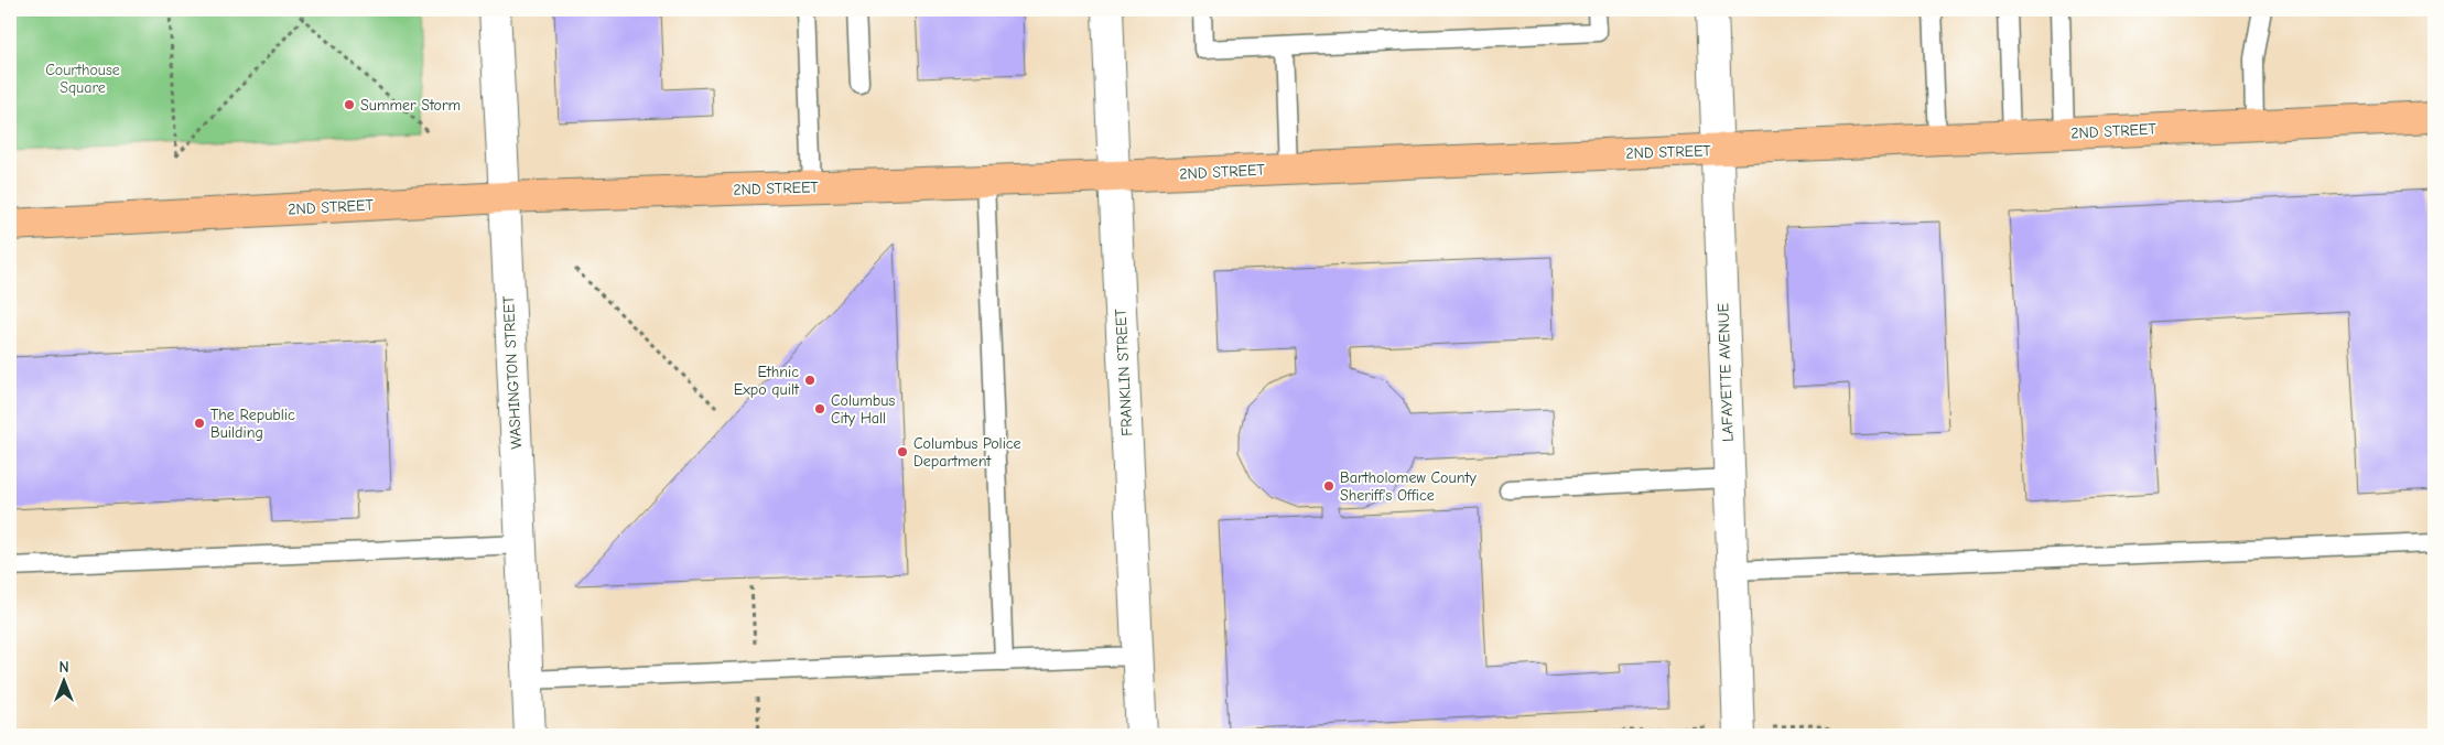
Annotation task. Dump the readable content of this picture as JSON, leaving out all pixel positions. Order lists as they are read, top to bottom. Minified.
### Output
{"streets":{"highway":["2ND STREET"],"street":["WASHINGTON STREET","FRANKLIN STREET","LAFAYETTE AVENUE"]},"crossings":[["2ND STREET","WASHINGTON STREET"],["2ND STREET","FRANKLIN STREET"],["2ND STREET","LAFAYETTE AVENUE"]],"parks":["Courthouse Square"],"places":["Summer Storm","Ethnic Expo quilt","Columbus City Hall","The Republic Building","Columbus Police Department","Bartholomew County Sheriff's Office"],"north":"top"}
